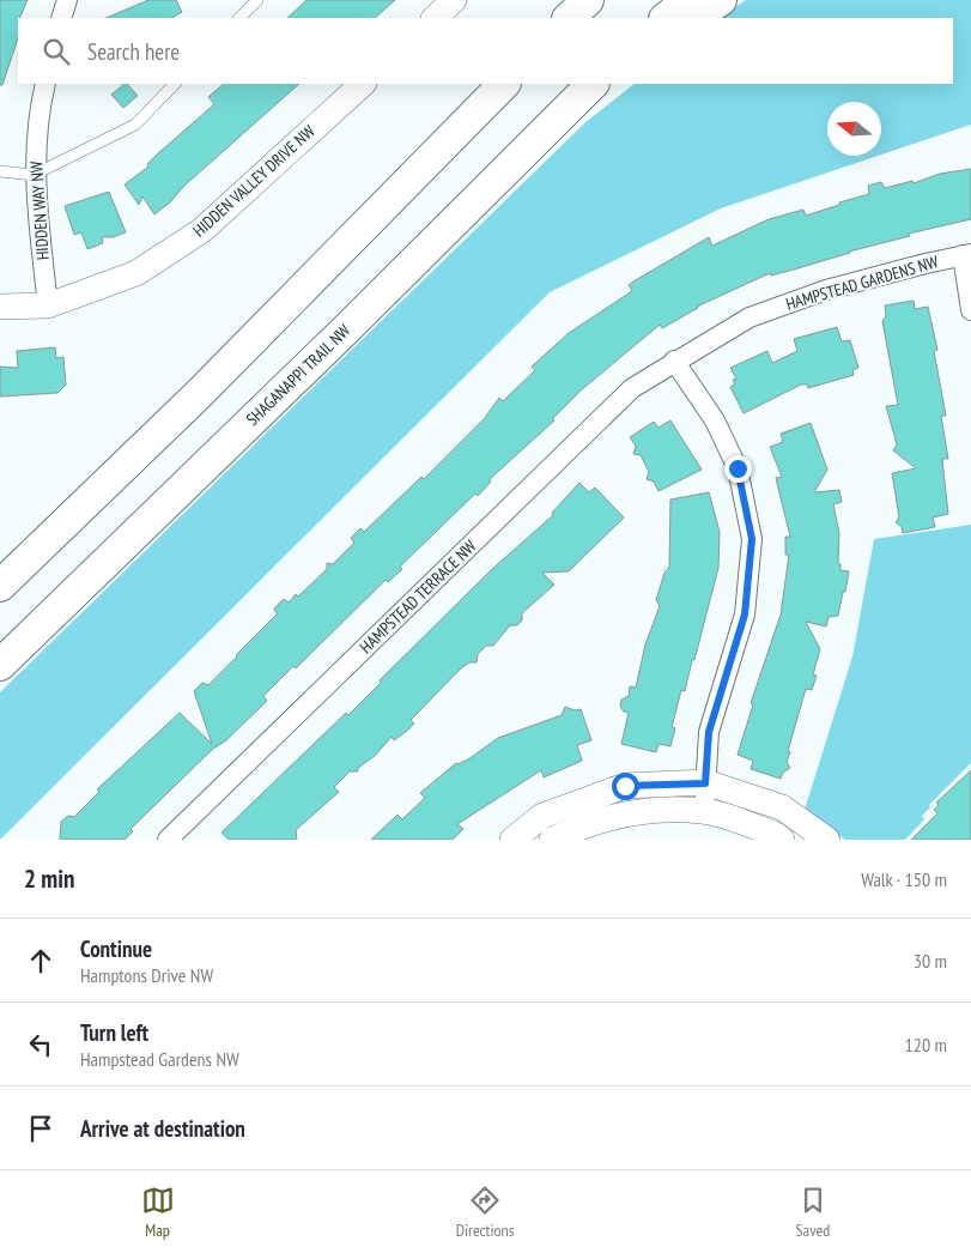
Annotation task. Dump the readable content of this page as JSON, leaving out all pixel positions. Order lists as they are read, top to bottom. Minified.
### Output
{"streets":{"main road":["SHAGANAPPI TRAIL NW"],"street":["HIDDEN VALLEY DRIVE NW","HIDDEN WAY NW","HAMPSTEAD GARDENS NW","HAMPSTEAD TERRACE NW"]},"crossings":[["HIDDEN VALLEY DRIVE NW","HIDDEN WAY NW"],["HAMPSTEAD GARDENS NW","HAMPSTEAD TERRACE NW"]],"north":"left","page":{"search":"Search here","heading":["2 min","Walk · 150 m"],"list":[["Continue","Hamptons Drive NW","30 m"],["Turn left","Hampstead Gardens NW","120 m"],"Arrive at destination"],"nav":["Map","Directions","Saved"]}}
